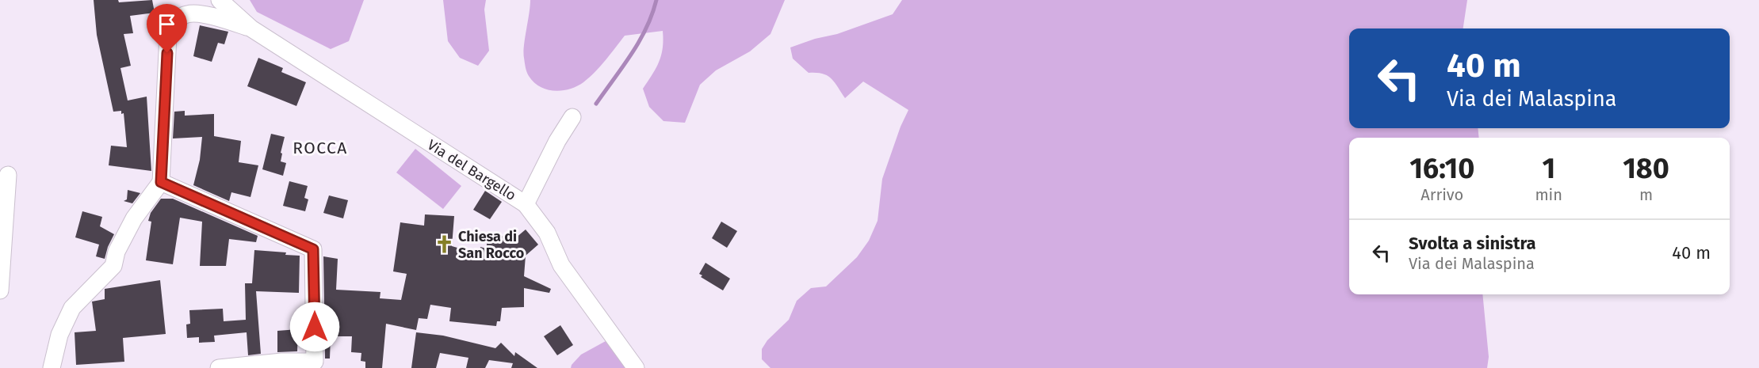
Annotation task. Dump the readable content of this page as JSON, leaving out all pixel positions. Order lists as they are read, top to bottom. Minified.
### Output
{"streets":{"street":["Via del Bargello"]},"districts":["ROCCA"],"places":{"church":["Chiesa di San Rocco"]},"page":{"turn":["40 m","Via dei Malaspina"],"eta":["16:10","Arrivo","1","min","180","m"],"list":[{"name":"Svolta a sinistra","note":"Via dei Malaspina","value":"40 m"}]}}
